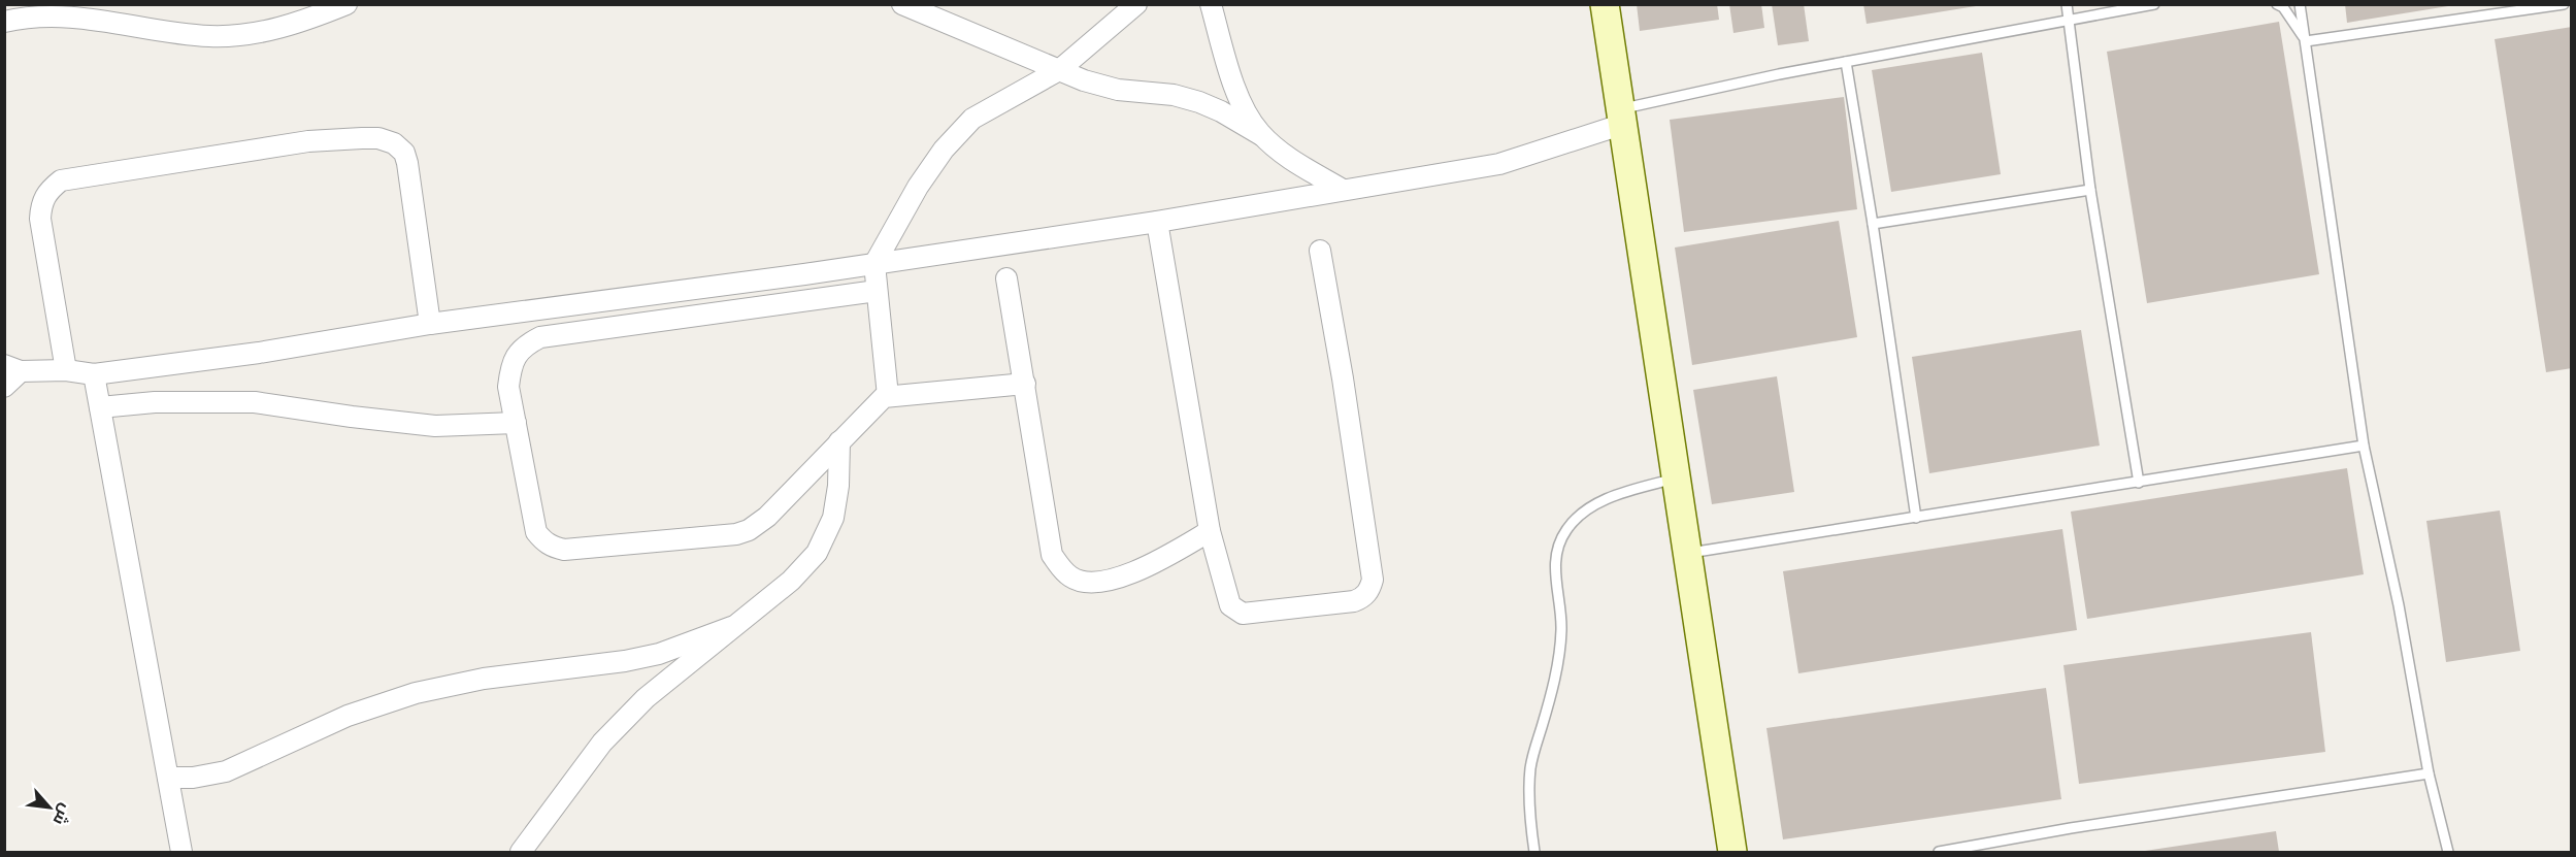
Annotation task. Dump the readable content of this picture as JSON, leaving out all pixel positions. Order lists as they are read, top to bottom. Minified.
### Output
{"north":"bottom right"}
